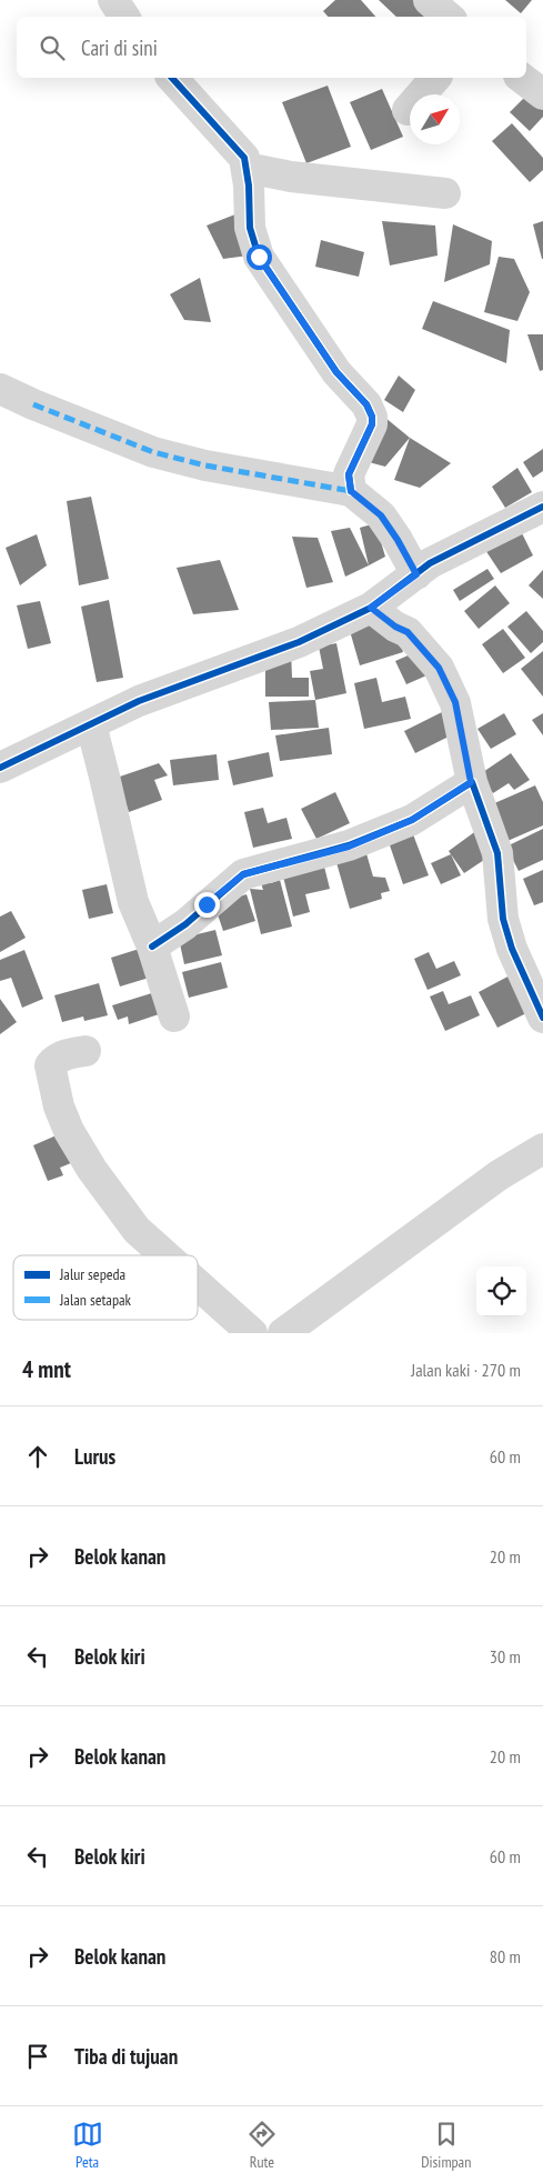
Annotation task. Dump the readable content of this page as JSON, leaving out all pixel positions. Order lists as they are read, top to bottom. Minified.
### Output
{"legend":["Jalur sepeda","Jalan setapak"],"north":"top right","page":{"search":"Cari di sini","heading":["4 mnt","Jalan kaki · 270 m"],"list":[["Lurus","60 m"],["Belok kanan","20 m"],["Belok kiri","30 m"],["Belok kanan","20 m"],["Belok kiri","60 m"],["Belok kanan","80 m"],"Tiba di tujuan"],"nav":["Peta","Rute","Disimpan"]}}
